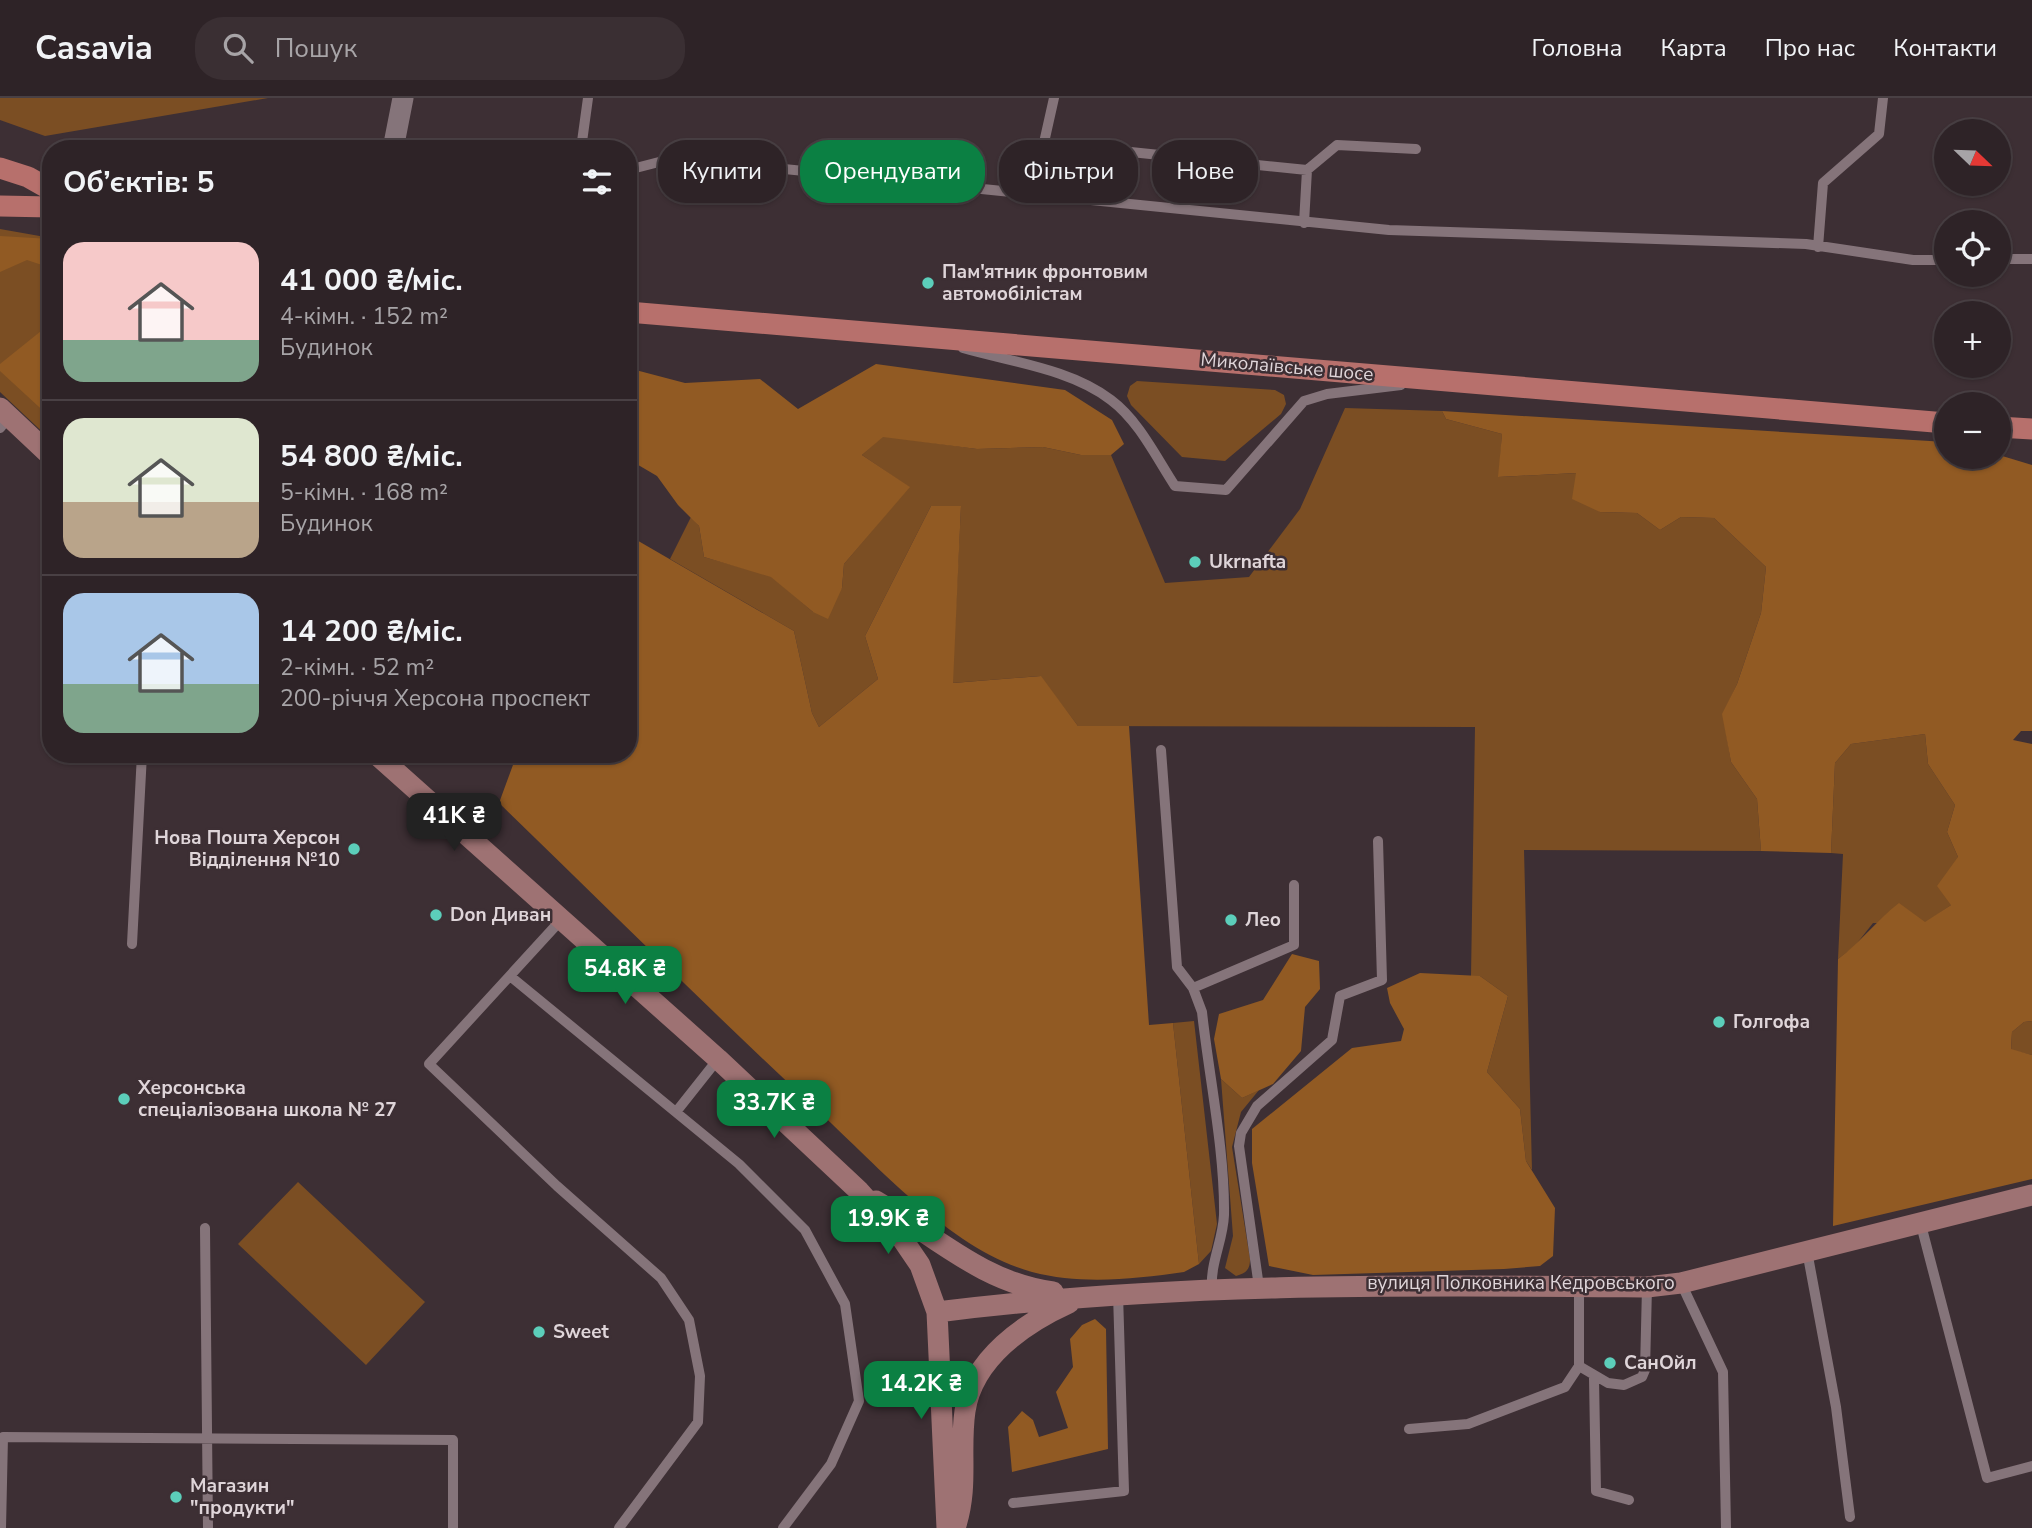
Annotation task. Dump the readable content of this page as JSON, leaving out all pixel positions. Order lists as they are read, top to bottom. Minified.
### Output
{"streets":{"main road":["Миколаївське шосе"],"street":["вулиця Полковника Кедровського"]},"places":["Пам'ятник фронтовим автомобілістам","Ukrnafta","Нова Пошта Херсон Відділення №10","Don Диван","Лео","Голгофа","Херсонська спеціалізована школа № 27","Sweet","СанОйл","Магазин \"продукти\""],"north":"bottom right","page":{"header":"Casavia","search":"Пошук","nav":["Головна","Карта","Про нас","Контакти"],"map_buttons":["+","−"],"chip":["Купити","Орендувати","Фільтри","Нове"],"heading":"Об’єктів: 5","list":[{"name":"41 000 ₴/міс.","note":"4-кімн. · 152 m² · Будинок"},{"name":"54 800 ₴/міс.","note":"5-кімн. · 168 m² · Будинок"},{"name":"14 200 ₴/міс.","note":"2-кімн. · 52 m² · 200-річчя Херсона проспект"}],"price":["41K ₴","54.8K ₴","33.7K ₴","19.9K ₴","14.2K ₴"]}}
